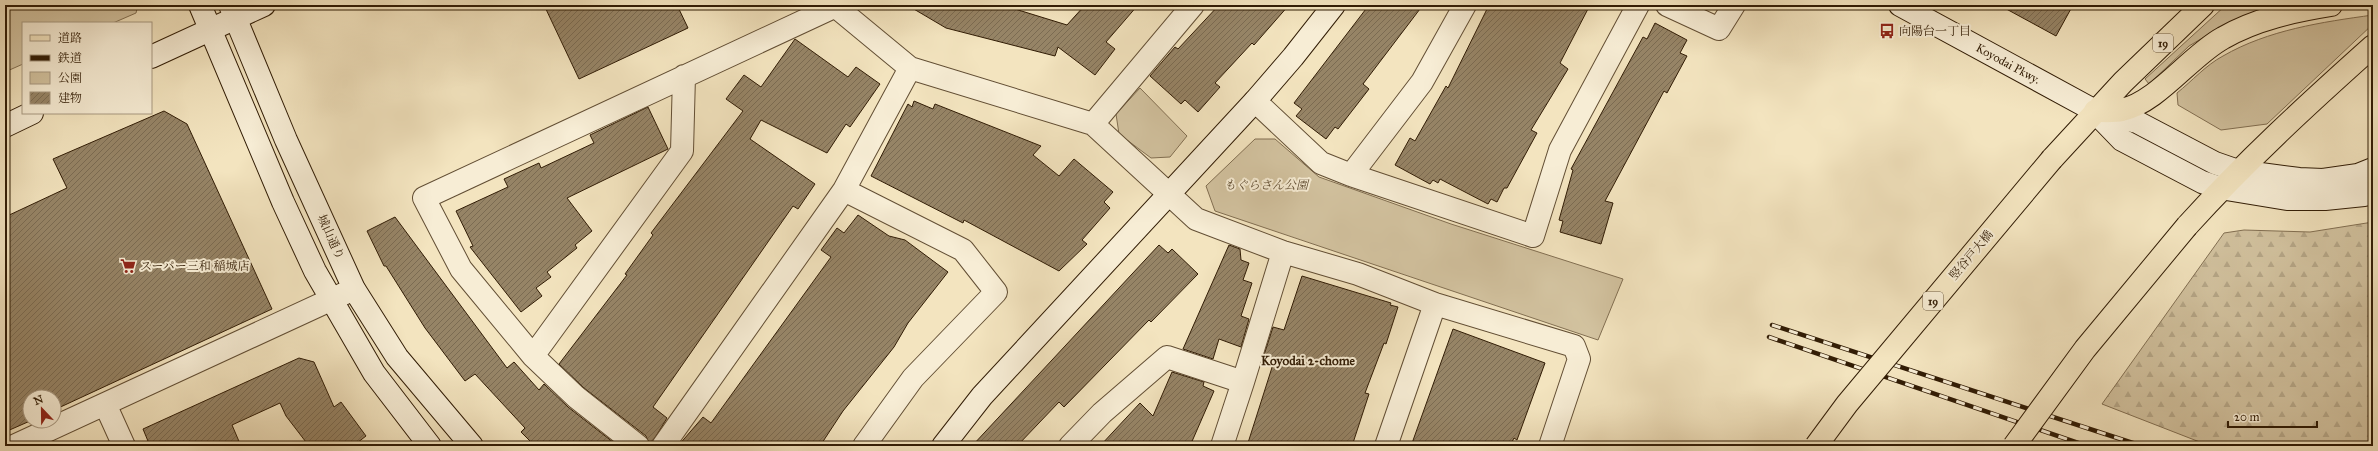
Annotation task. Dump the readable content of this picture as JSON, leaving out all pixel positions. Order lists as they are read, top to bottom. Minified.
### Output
{"streets":{"main road":["19","竪谷戸大橋"],"street":["Koyodai Pkwy.","城山通り"]},"crossings":[["19","Koyodai Pkwy."],["19","竪谷戸大橋"],["Koyodai Pkwy.","竪谷戸大橋"]],"districts":["Koyodai 2-chome"],"parks":["もぐらさん公園"],"places":{"bus stop":["向陽台一丁目"],"supermarket":["スーパー三和 稲城店"]},"legend":["道路","鉄道","公園","建物"],"scale_bar":"20 m","north":"top"}
